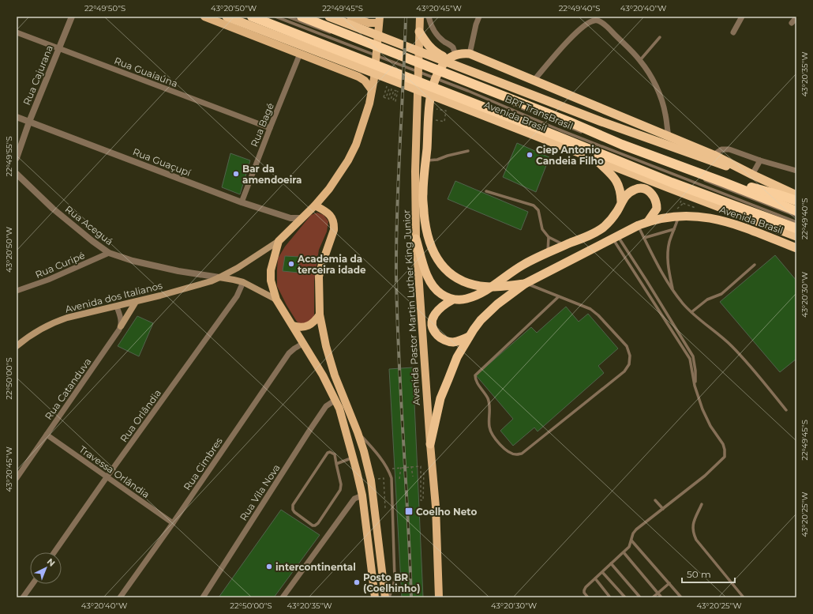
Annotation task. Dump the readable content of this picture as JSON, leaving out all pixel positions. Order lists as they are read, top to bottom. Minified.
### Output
{"streets":{"highway":["Avenida Brasil"],"main road":["Avenida dos Italianos","Avenida Pastor Martin Luther King Junior"],"street":["Rua Guaiaúna","Rua Cajurana","Rua Bagé","Rua Guaçupí","Rua Aceguá","Rua Curipé","Rua Catanduva","Rua Orlândia","Rua Cimbres","Travessa Orlândia","Rua Vila Nova"],"lane":["BRT TransBrasil"]},"crossings":[["Rua Guaiaúna","Rua Cajurana"],["Rua Guaiaúna","Rua Bagé"],["Rua Cajurana","Rua Guaçupí"],["BRT TransBrasil","Avenida Brasil"],["Rua Bagé","Rua Guaçupí"],["Rua Aceguá","Rua Curipé"],["Rua Aceguá","Avenida dos Italianos"],["Rua Catanduva","Travessa Orlândia"],["Rua Orlândia","Travessa Orlândia"],["Rua Cimbres","Travessa Orlândia"]],"places":{"other":["Ciep Antonio Candeia Filho","Bar da amendoeira","Academia da terceira idade","intercontinental","Posto BR (Coelhinho)"],"transit":["Coelho Neto"]},"scale_bar":"50 m","north":"top right","coordinates":["22°49'50\"S","43°20'50\"W","22°49'45\"S","43°20'45\"W","22°49'40\"S","43°20'40\"W","43°20'35\"W","22°49'55\"S","43°20'30\"W","22°50'00\"S","43°20'25\"W"]}
